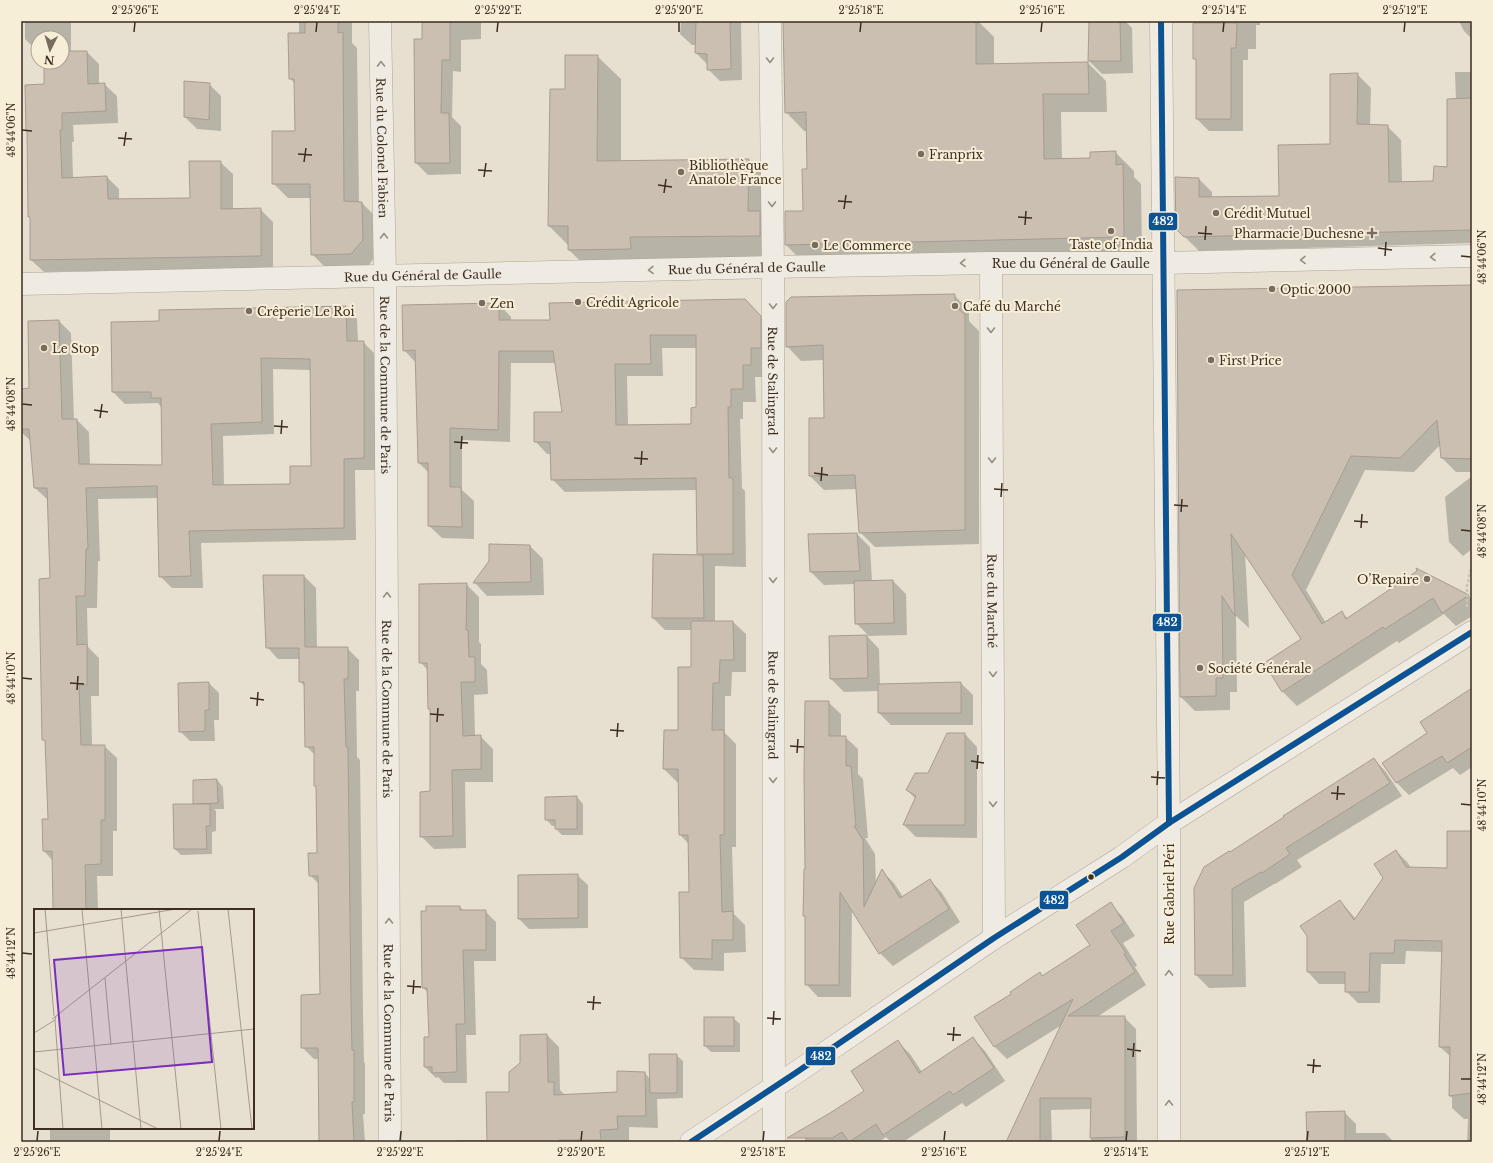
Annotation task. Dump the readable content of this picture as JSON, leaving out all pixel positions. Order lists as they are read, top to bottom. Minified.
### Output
{"streets":{"street":["Rue du Colonel Fabien","Rue du Général de Gaulle","Rue de Stalingrad","Rue de la Commune de Paris","Rue du Marché","Rue Gabriel Péri"]},"crossings":[["Rue du Colonel Fabien","Rue du Général de Gaulle"],["Rue du Colonel Fabien","Rue de la Commune de Paris"],["Rue du Général de Gaulle","Rue de Stalingrad"],["Rue du Général de Gaulle","Rue de la Commune de Paris"],["Rue du Général de Gaulle","Rue du Marché"],["Rue du Général de Gaulle","Rue Gabriel Péri"]],"one_way":["Rue du Colonel Fabien","Rue du Général de Gaulle","Rue de Stalingrad","Rue de la Commune de Paris","Rue du Marché"],"places":{"other":["Franprix","Bibliothèque Anatole France","Crédit Mutuel","Taste of India","Le Commerce","Optic 2000","Crédit Agricole","Zen","Café du Marché","Crêperie Le Roi","Le Stop","First Price","O’Repaire","Société Générale"],"health":["Pharmacie Duchesne"]},"lines":["transit line 482"],"north":"bottom","coordinates":["2°25'26\"E","2°25'24\"E","2°25'22\"E","2°25'20\"E","2°25'18\"E","2°25'16\"E","2°25'14\"E","2°25'12\"E","48°44'06\"N","48°44'08\"N","48°44'10\"N","48°44'12\"N"]}
